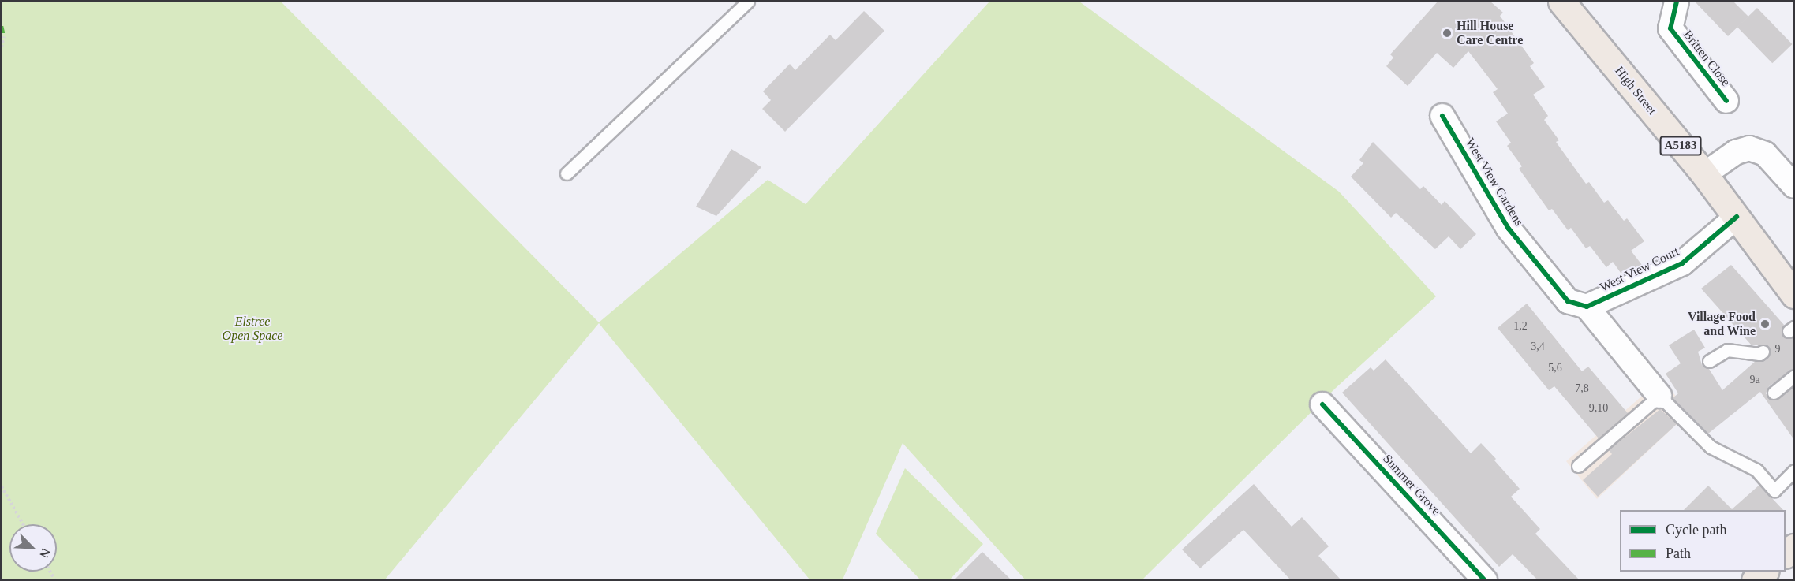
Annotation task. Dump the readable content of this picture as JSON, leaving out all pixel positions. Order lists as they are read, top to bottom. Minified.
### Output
{"streets":{"main road":["High Street","A5183"],"street":["Britten Close","West View Gardens","West View Court","Summer Grove"]},"crossings":[["High Street","West View Court"],["West View Gardens","West View Court"]],"parks":["Elstree Open Space"],"places":["Hill House Care Centre","Village Food and Wine"],"house_numbers":["1,2","3,4","9","5,6","9a","7,8","9,10"],"legend":["Cycle path","Path"],"north":"bottom right"}
